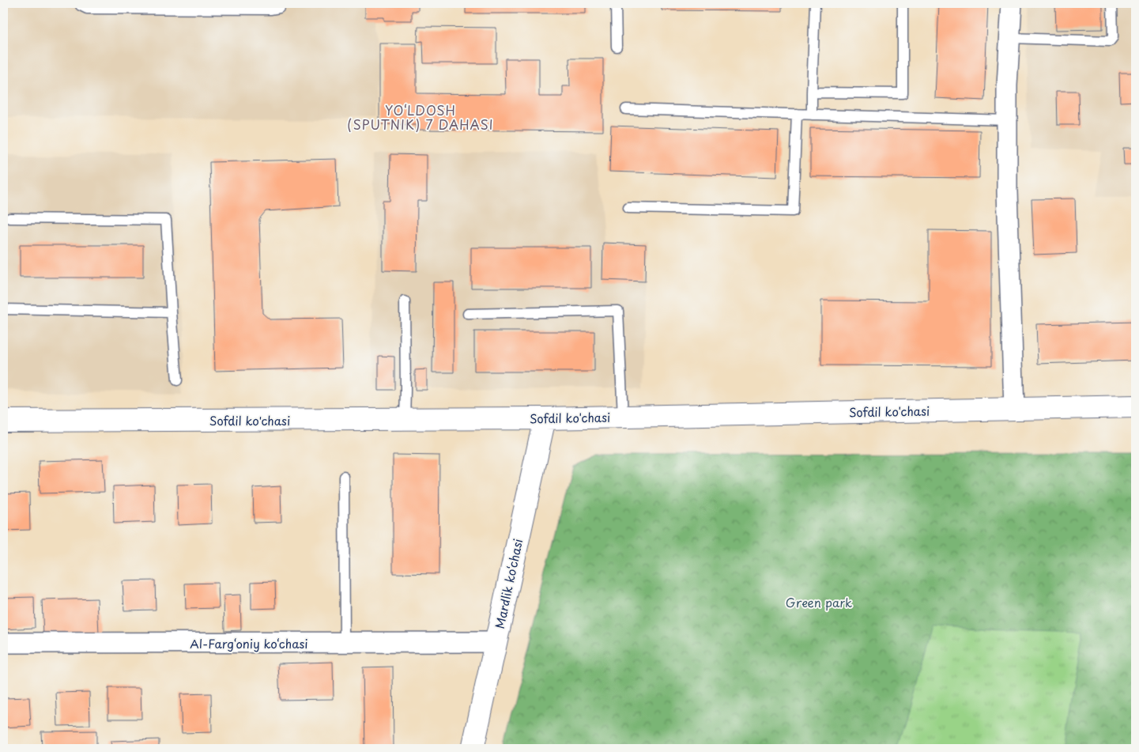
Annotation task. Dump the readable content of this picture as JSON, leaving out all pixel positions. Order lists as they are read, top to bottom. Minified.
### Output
{"streets":{"street":["Sofdil ko'chasi","Mardlik ko‘chasi","Al-Farg‘oniy ko‘chasi"]},"crossings":[["Sofdil ko'chasi","Mardlik ko‘chasi"],["Mardlik ko‘chasi","Al-Farg‘oniy ko‘chasi"]],"districts":["YO‘LDOSH (SPUTNIK) 7 DAHASI"],"parks":["Green park"]}
